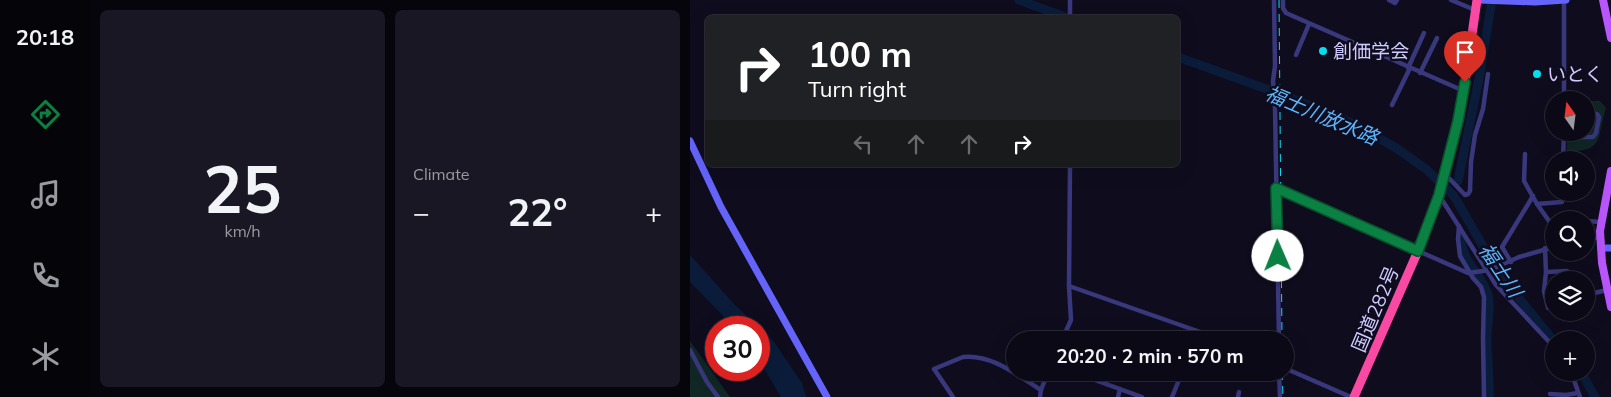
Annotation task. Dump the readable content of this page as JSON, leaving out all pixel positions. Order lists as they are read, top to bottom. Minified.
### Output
{"streets":{"highway":["国道282号"]},"water":["福士川放水路","福士川"],"places":["創価学会","いとく"],"north":"top","page":{"tabs":"20:18","tile":[["25","km/h"],"Climate"],"turn":["100 m","Turn right"],"map_buttons":"+","heat":["−","22°","+"],"limit":"30","trip":"20:20 · 2 min · 570 m"}}
